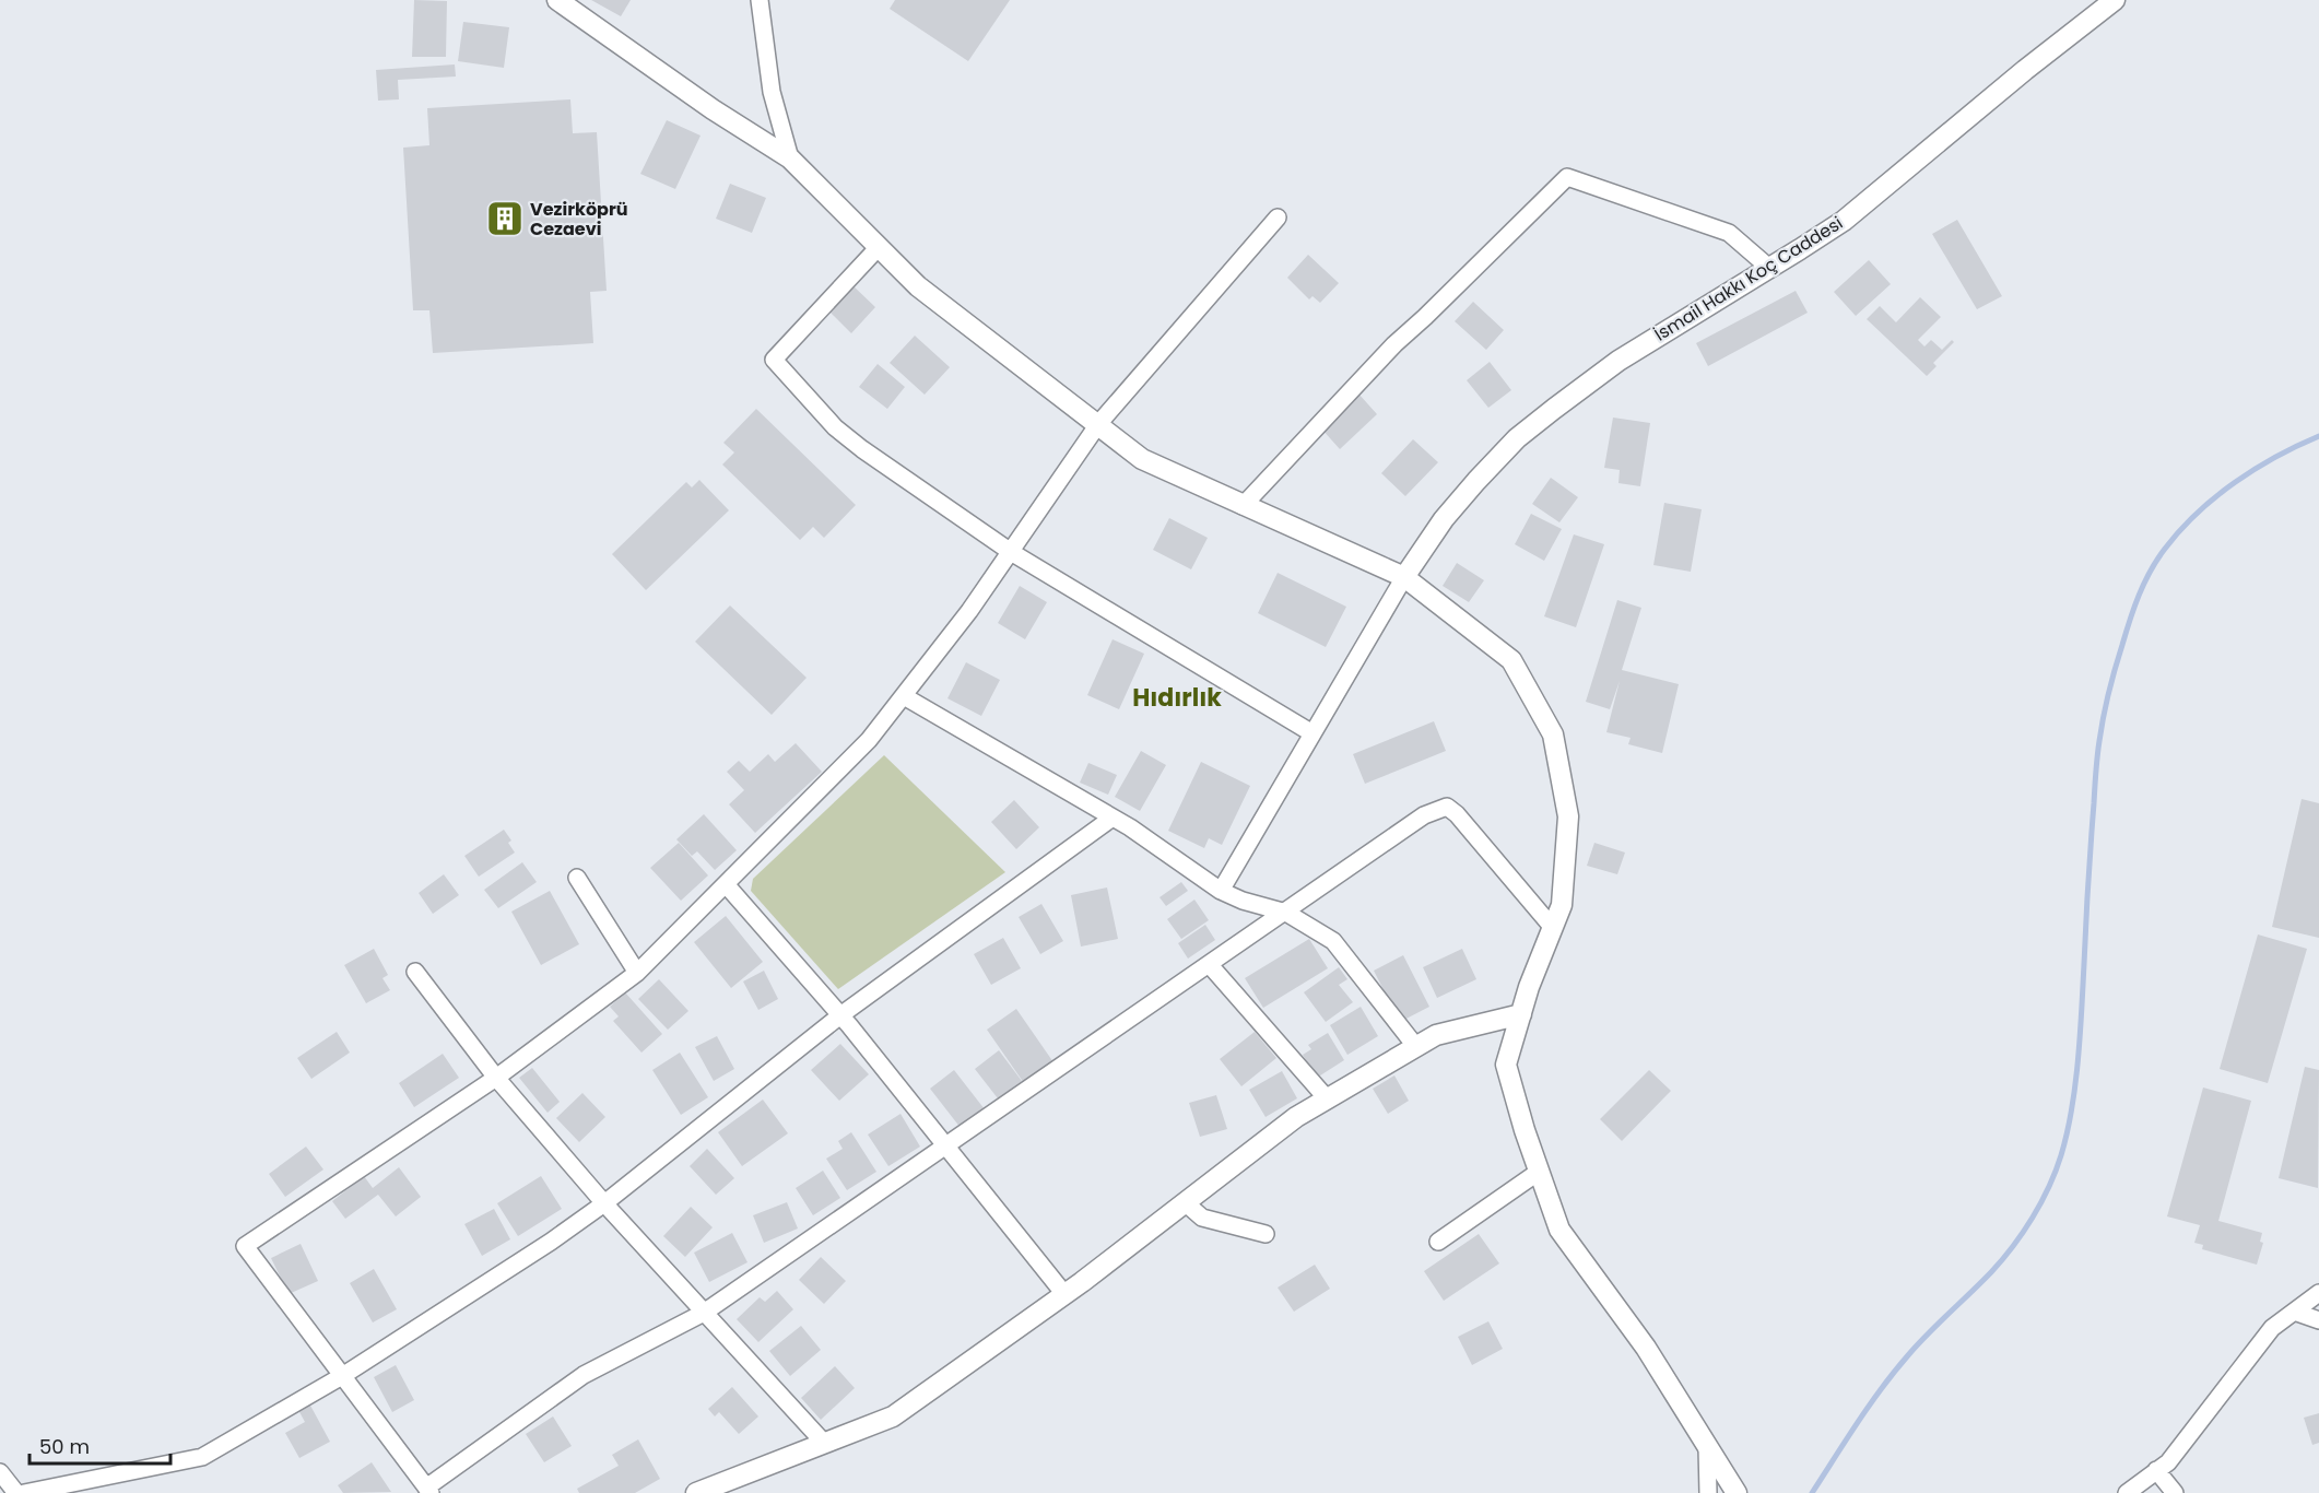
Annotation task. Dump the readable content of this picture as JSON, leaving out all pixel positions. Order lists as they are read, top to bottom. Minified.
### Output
{"streets":{"street":["İsmail Hakkı Koç Caddesi"]},"districts":["Hıdırlık"],"places":{"building":["Vezirköprü Cezaevi"]},"scale_bar":"50 m"}
